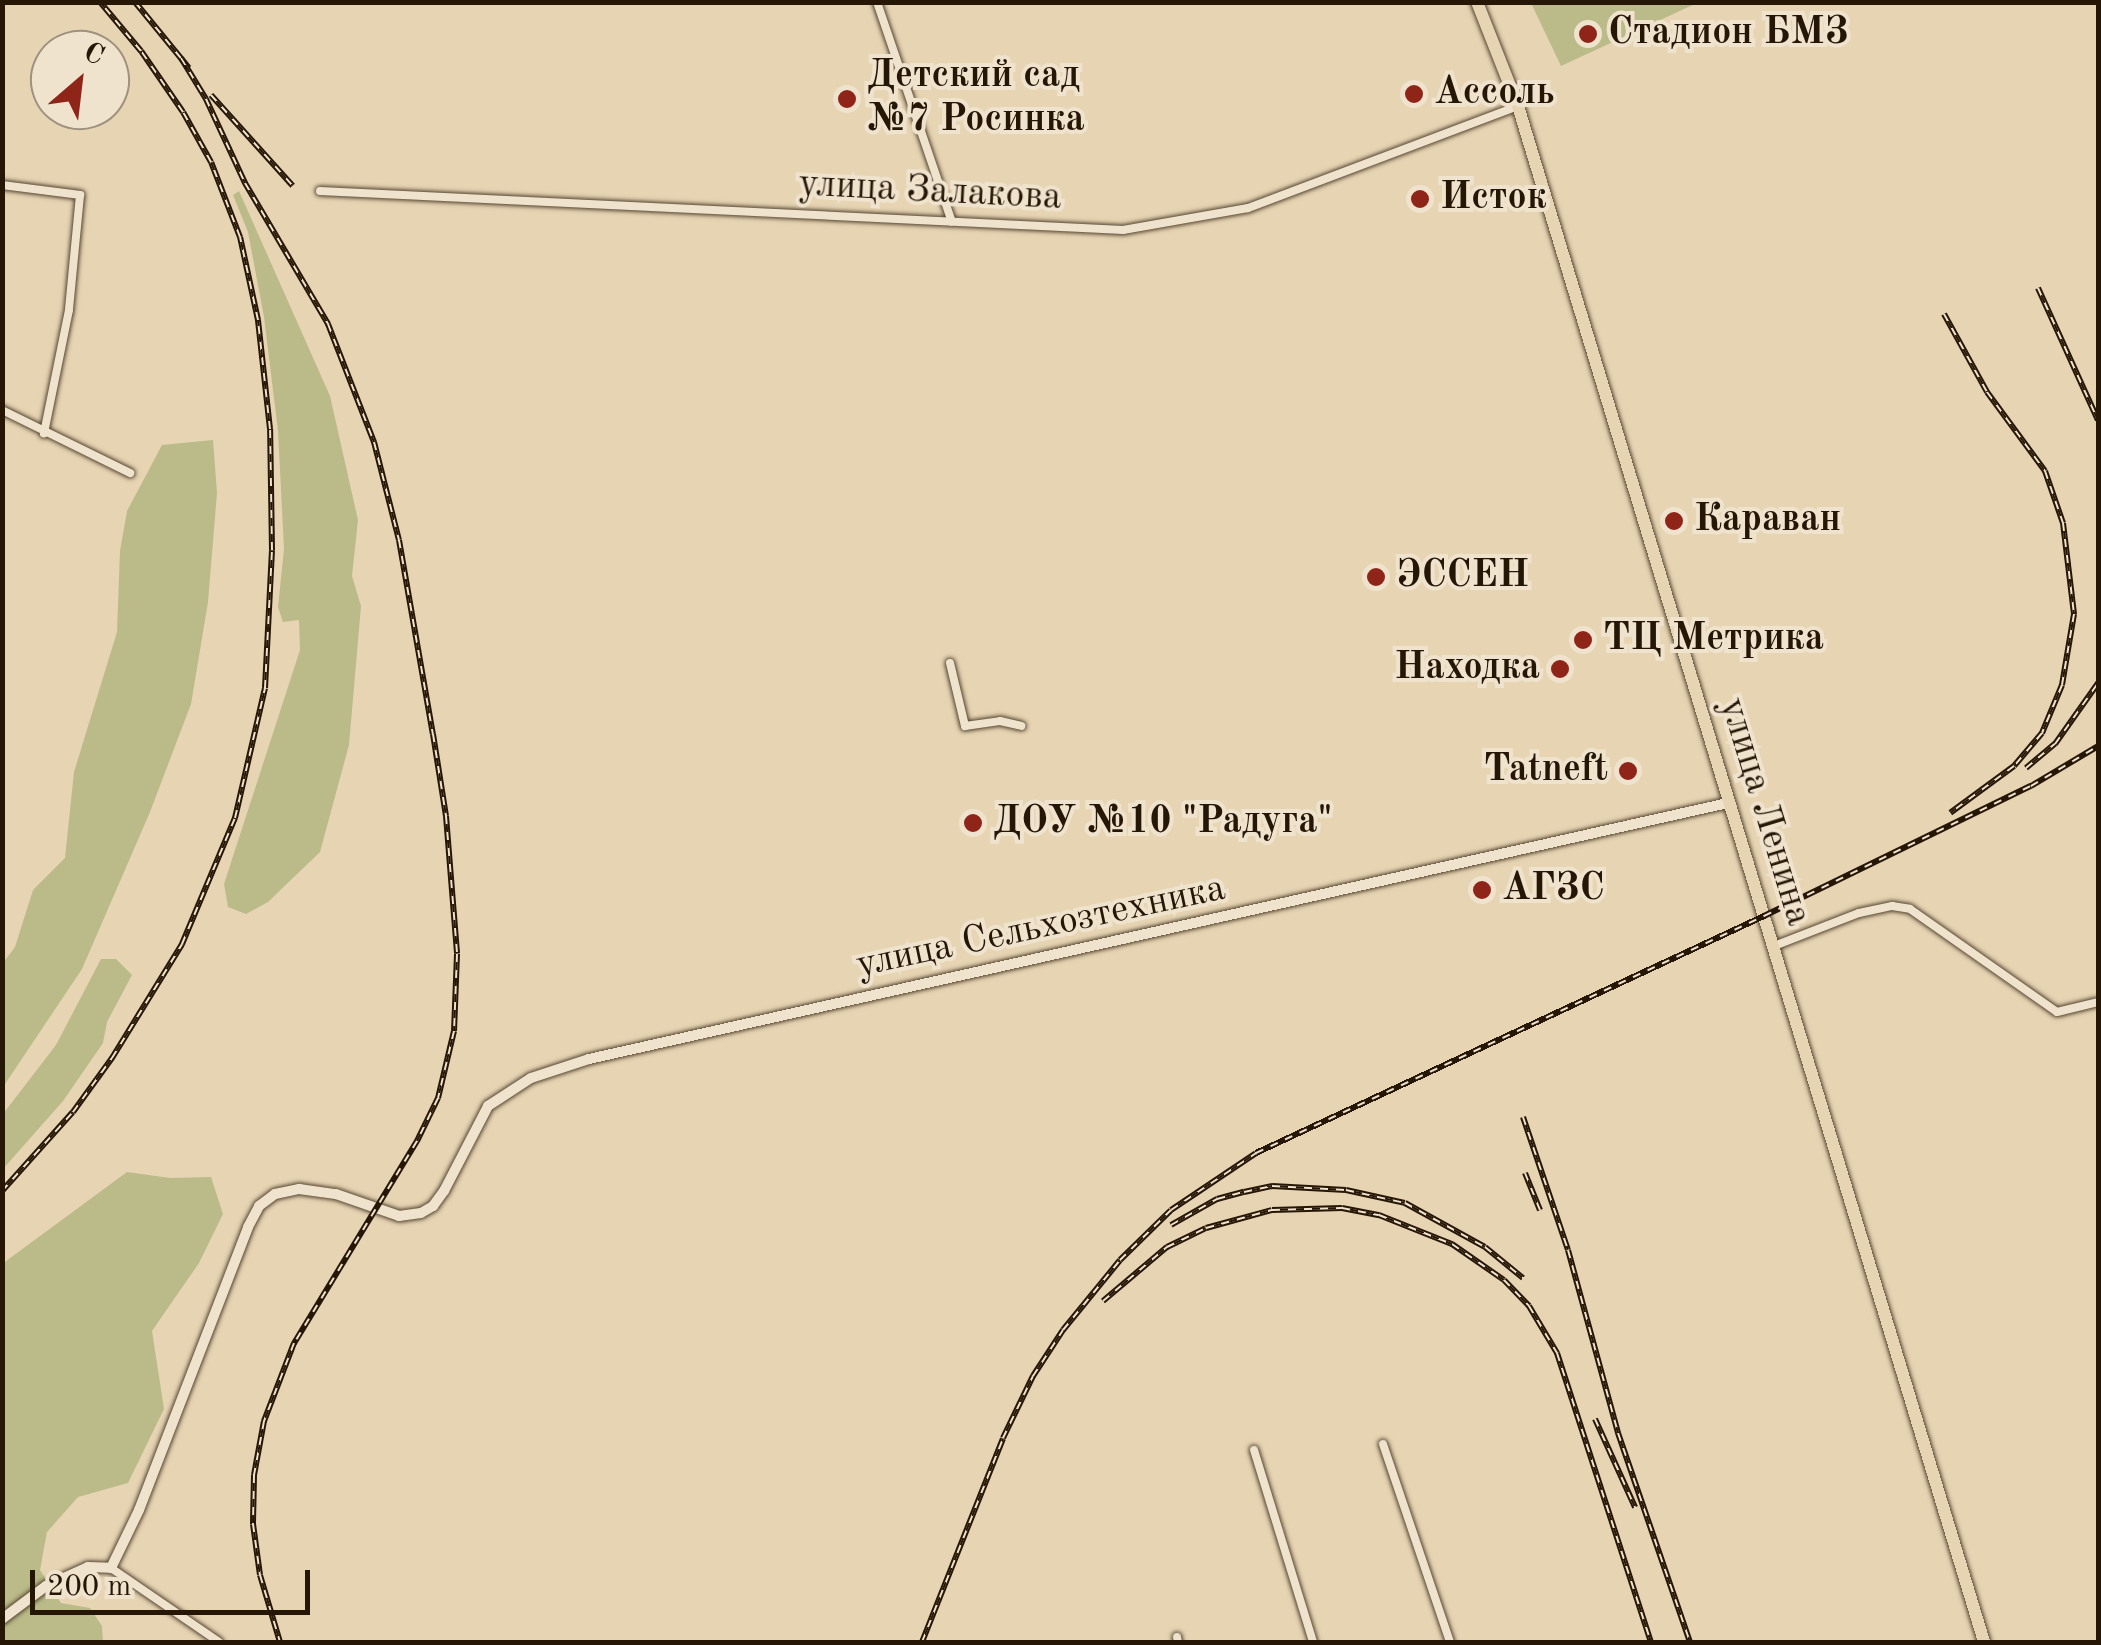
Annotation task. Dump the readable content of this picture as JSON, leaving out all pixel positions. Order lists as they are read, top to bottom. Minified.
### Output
{"streets":{"main road":["улица Ленина"],"street":["улица Залакова","улица Сельхозтехника"]},"crossings":[["улица Залакова","улица Ленина"],["улица Ленина","улица Сельхозтехника"]],"places":["Стадион БМЗ","Ассоль","Детский сад №7 Росинка","Исток","Караван","ЭССЕН","ТЦ Метрика","Находка","Tatneft","ДОУ №10 \"Радуга\"","АГЗС"],"scale_bar":"200 m","north":"top right"}
